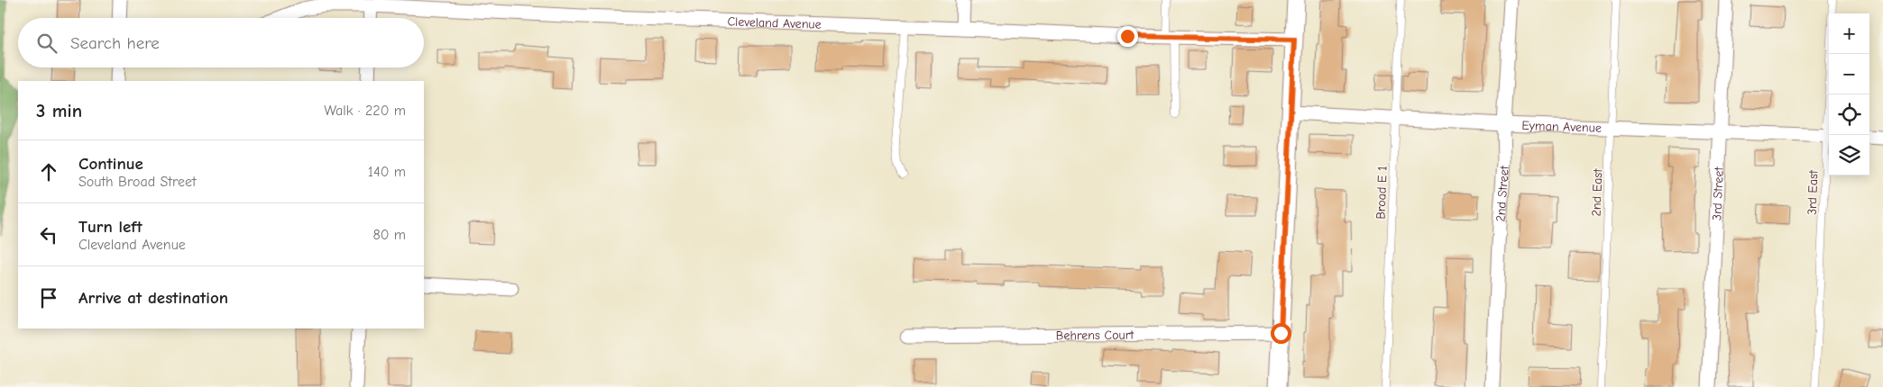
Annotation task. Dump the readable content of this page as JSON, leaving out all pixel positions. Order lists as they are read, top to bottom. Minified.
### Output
{"streets":{"street":["Cleveland Avenue","Eyman Avenue","2nd Street","3rd Street","Behrens Court"],"lane":["Broad E 1","2nd East","3rd East"]},"crossings":[["Eyman Avenue","Broad E 1"],["Eyman Avenue","2nd East"],["Eyman Avenue","2nd Street"],["Eyman Avenue","3rd Street"]],"page":{"map_buttons":["+","−"],"search":"Search here","heading":["3 min","Walk · 220 m"],"list":[["Continue","South Broad Street","140 m"],["Turn left","Cleveland Avenue","80 m"],"Arrive at destination"]}}
